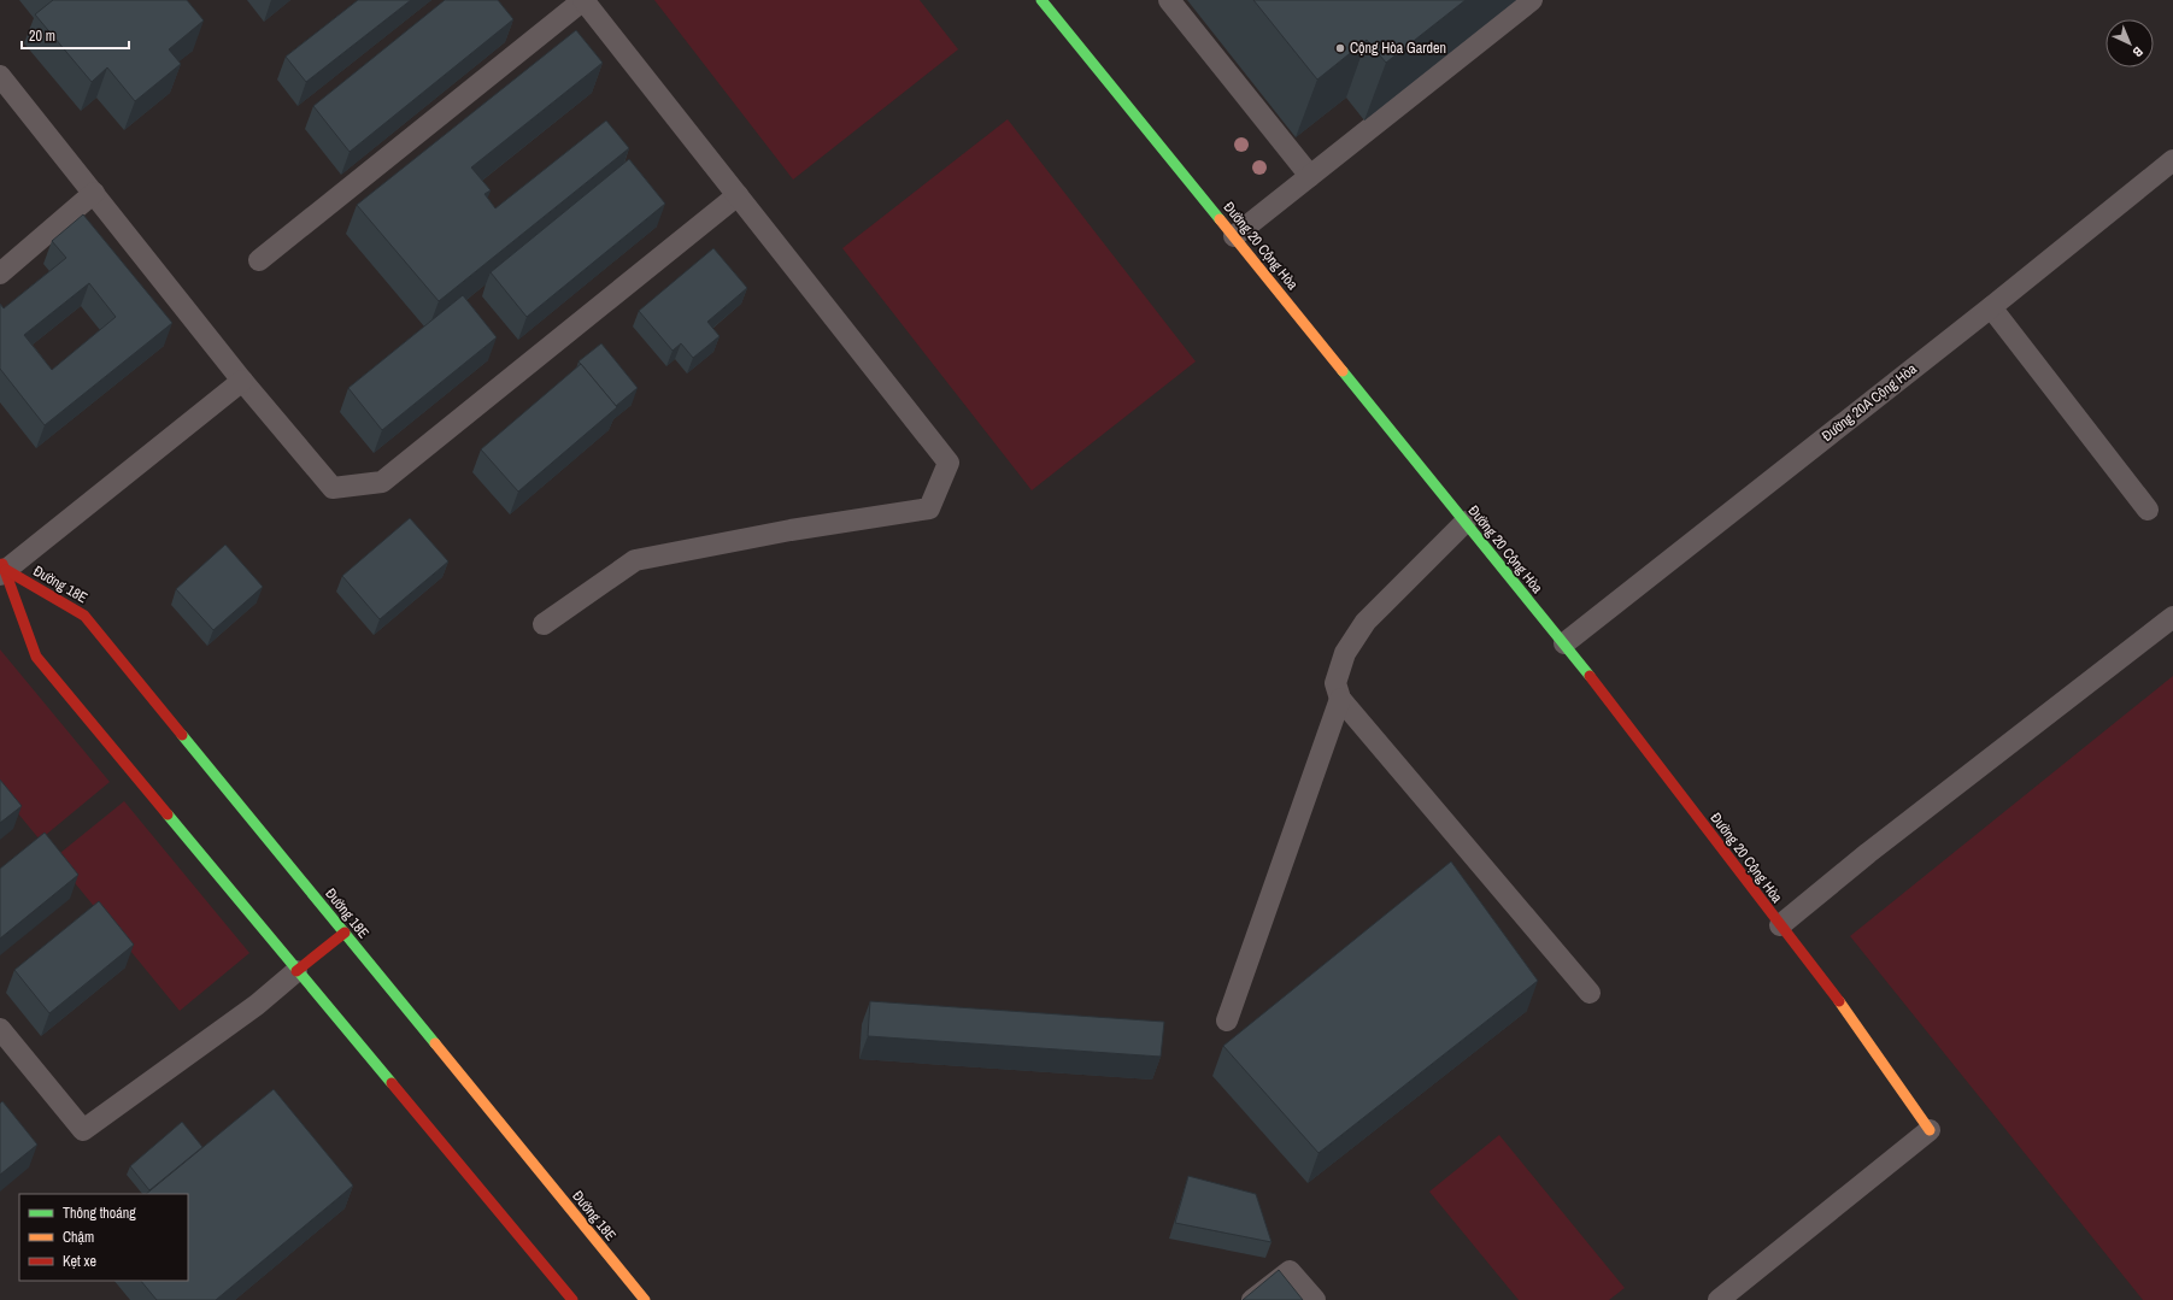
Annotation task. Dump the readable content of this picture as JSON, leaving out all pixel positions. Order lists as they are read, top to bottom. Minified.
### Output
{"streets":{"main road":["Đường 20 Cộng Hòa","Đường 18E"],"lane":["Đường 20A Cộng Hòa"]},"crossings":[["Đường 20 Cộng Hòa","Đường 20A Cộng Hòa"]],"places":["Cộng Hòa Garden"],"legend":["Thông thoáng","Chậm","Kẹt xe"],"scale_bar":"20 m","north":"bottom right"}
